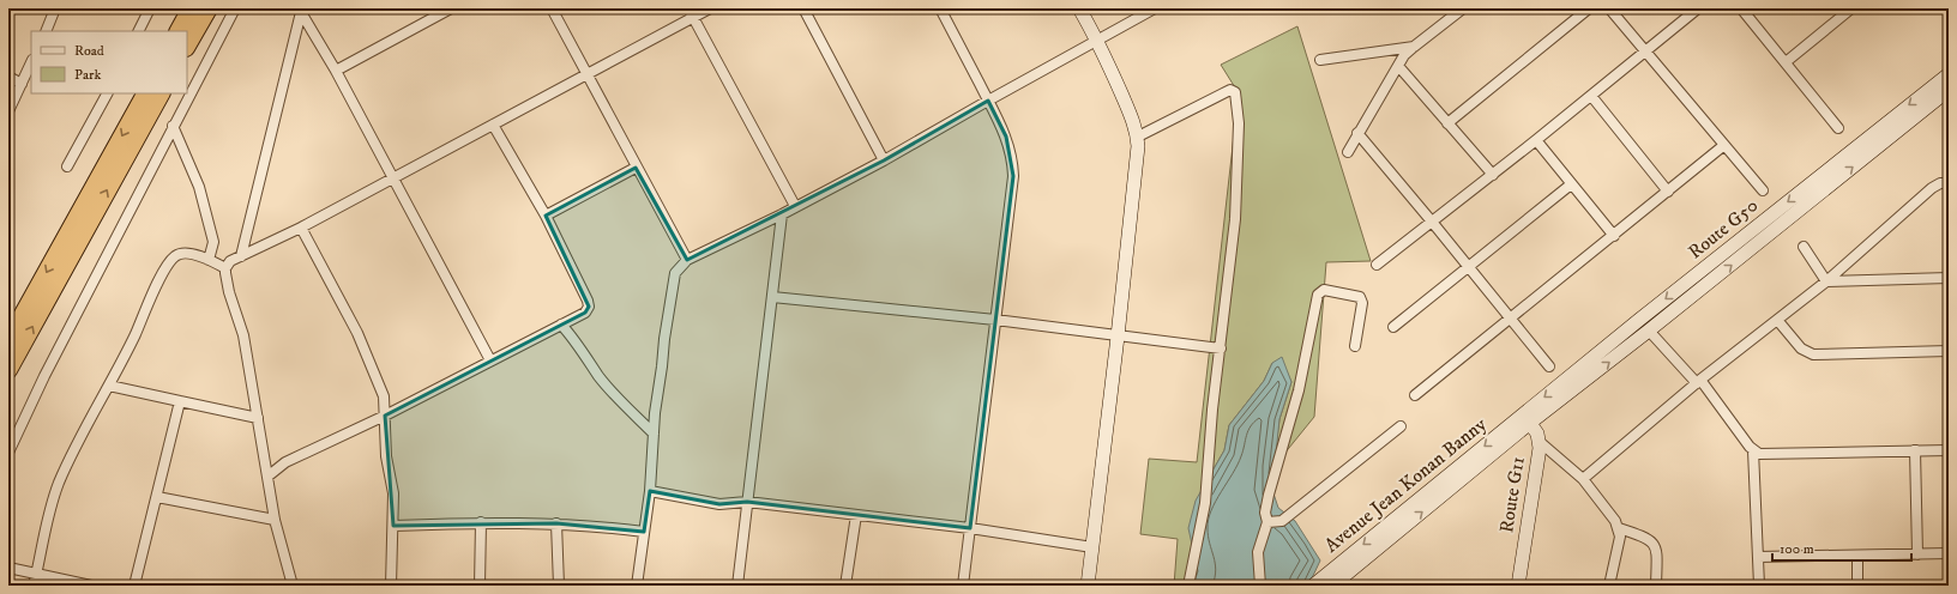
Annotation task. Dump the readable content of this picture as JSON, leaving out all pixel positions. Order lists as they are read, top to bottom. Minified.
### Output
{"streets":{"street":["Route G50","Avenue Jean Konan Banny","Route G11"]},"crossings":[["Route G50","Avenue Jean Konan Banny"],["Route G50","Route G11"],["Avenue Jean Konan Banny","Route G11"]],"legend":["Road","Park"],"scale_bar":"100 m"}
